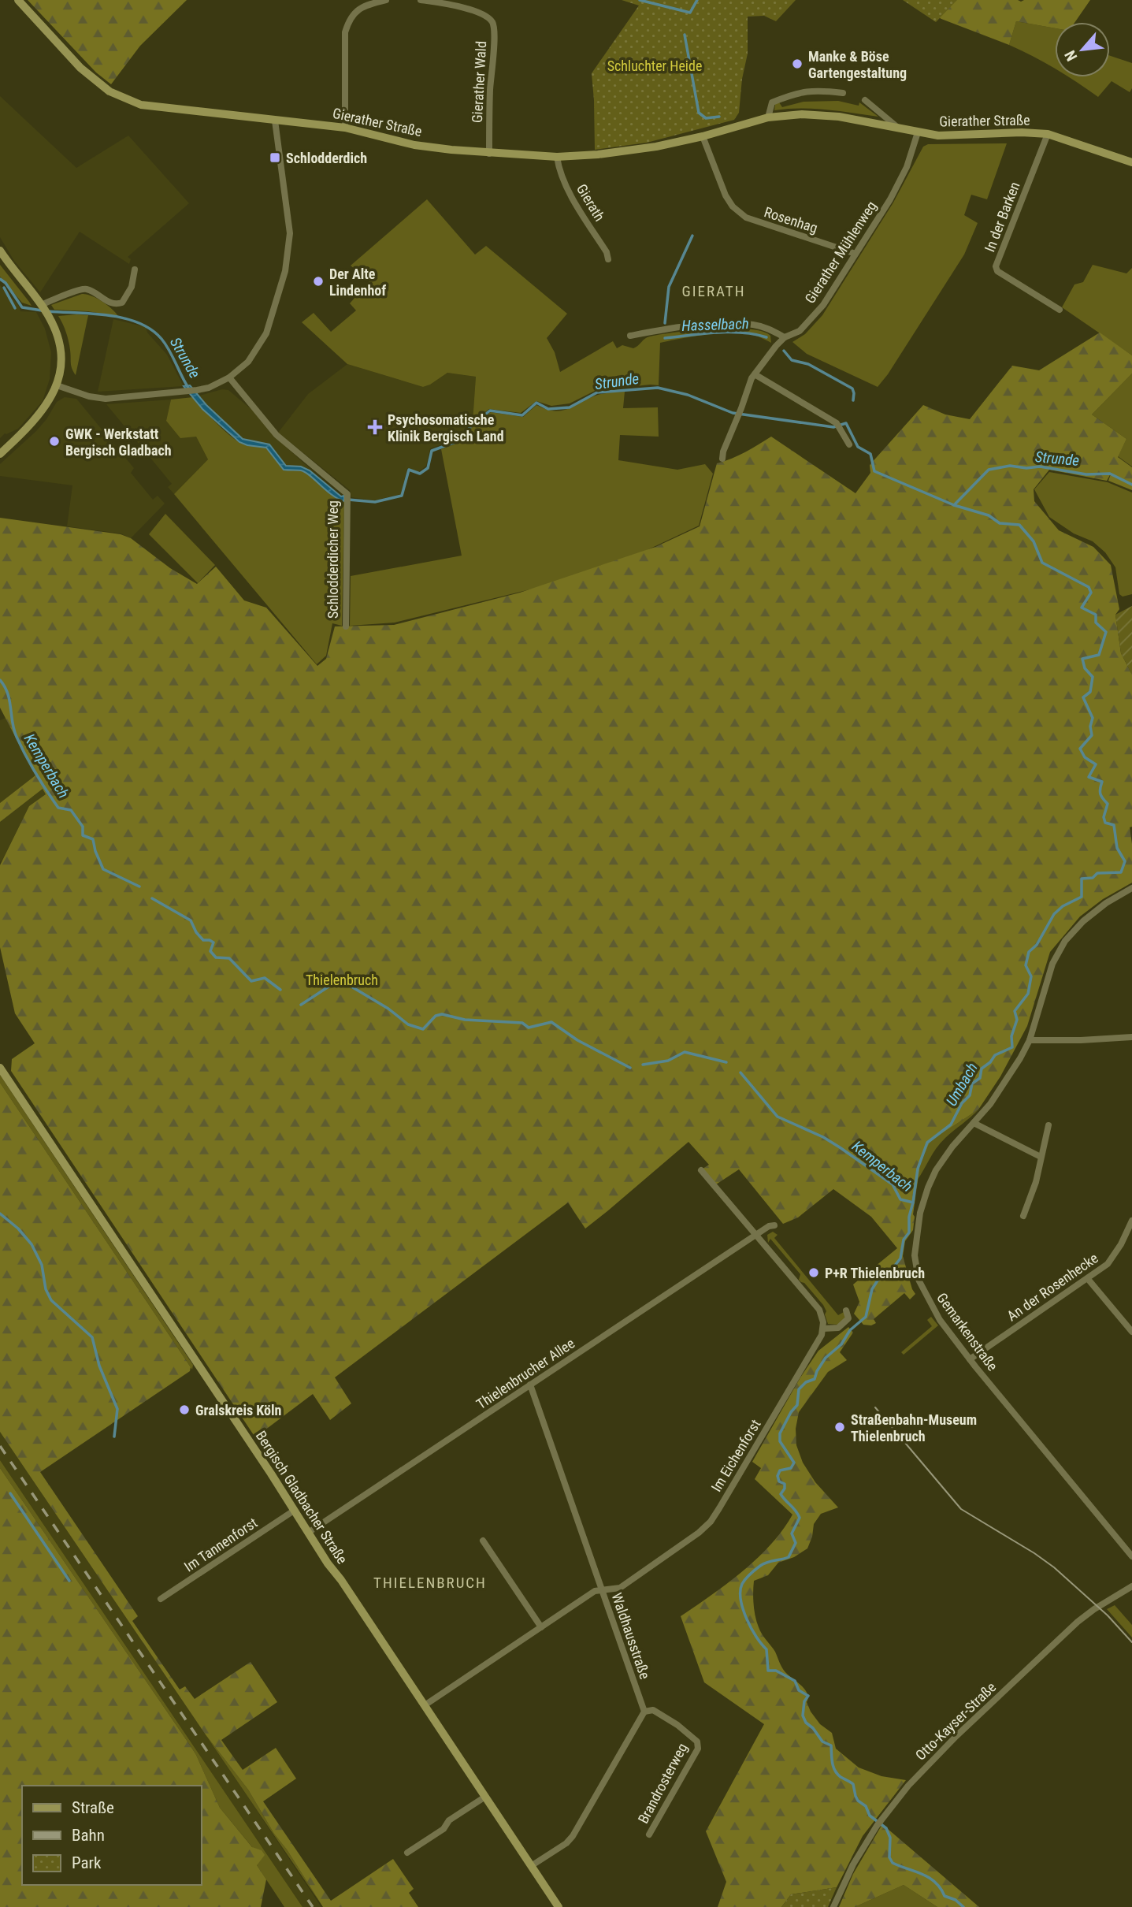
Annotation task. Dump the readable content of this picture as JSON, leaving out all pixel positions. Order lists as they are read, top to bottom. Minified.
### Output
{"streets":{"street":["Gierather Wald","Gierather Straße","Gierath","In der Barken","Rosenhag","Gierather Mühlenweg","Schlodderdicher Weg","An der Rosenhecke","Gemarkenstraße","Thielenbrucher Allee","Im Eichenforst","Bergisch Gladbacher Straße","Im Tannenforst","Waldhausstraße","Otto-Kayser-Straße","Brandrosterweg"]},"crossings":[["Gierather Wald","Gierather Straße"],["Gierather Straße","Gierath"],["Gierather Straße","In der Barken"],["Gierather Straße","Rosenhag"],["Gierather Straße","Gierather Mühlenweg"],["Rosenhag","Gierather Mühlenweg"],["An der Rosenhecke","Gemarkenstraße"],["Thielenbrucher Allee","Bergisch Gladbacher Straße"],["Thielenbrucher Allee","Waldhausstraße"],["Im Eichenforst","Bergisch Gladbacher Straße"],["Im Eichenforst","Waldhausstraße"],["Bergisch Gladbacher Straße","Im Tannenforst"],["Waldhausstraße","Brandrosterweg"]],"districts":["GIERATH","THIELENBRUCH"],"water":["Hasselbach","Strunde","Kemperbach","Umbach"],"parks":["Schluchter Heide","Thielenbruch"],"places":{"other":["Manke & Böse Gartengestaltung","Der Alte Lindenhof","GWK - Werkstatt Bergisch Gladbach","P+R Thielenbruch","Gralskreis Köln","Straßenbahn-Museum Thielenbruch"],"transit":["Schlodderdich"],"health":["Psychosomatische Klinik Bergisch Land"]},"legend":["Straße","Bahn","Park"],"north":"bottom left"}
